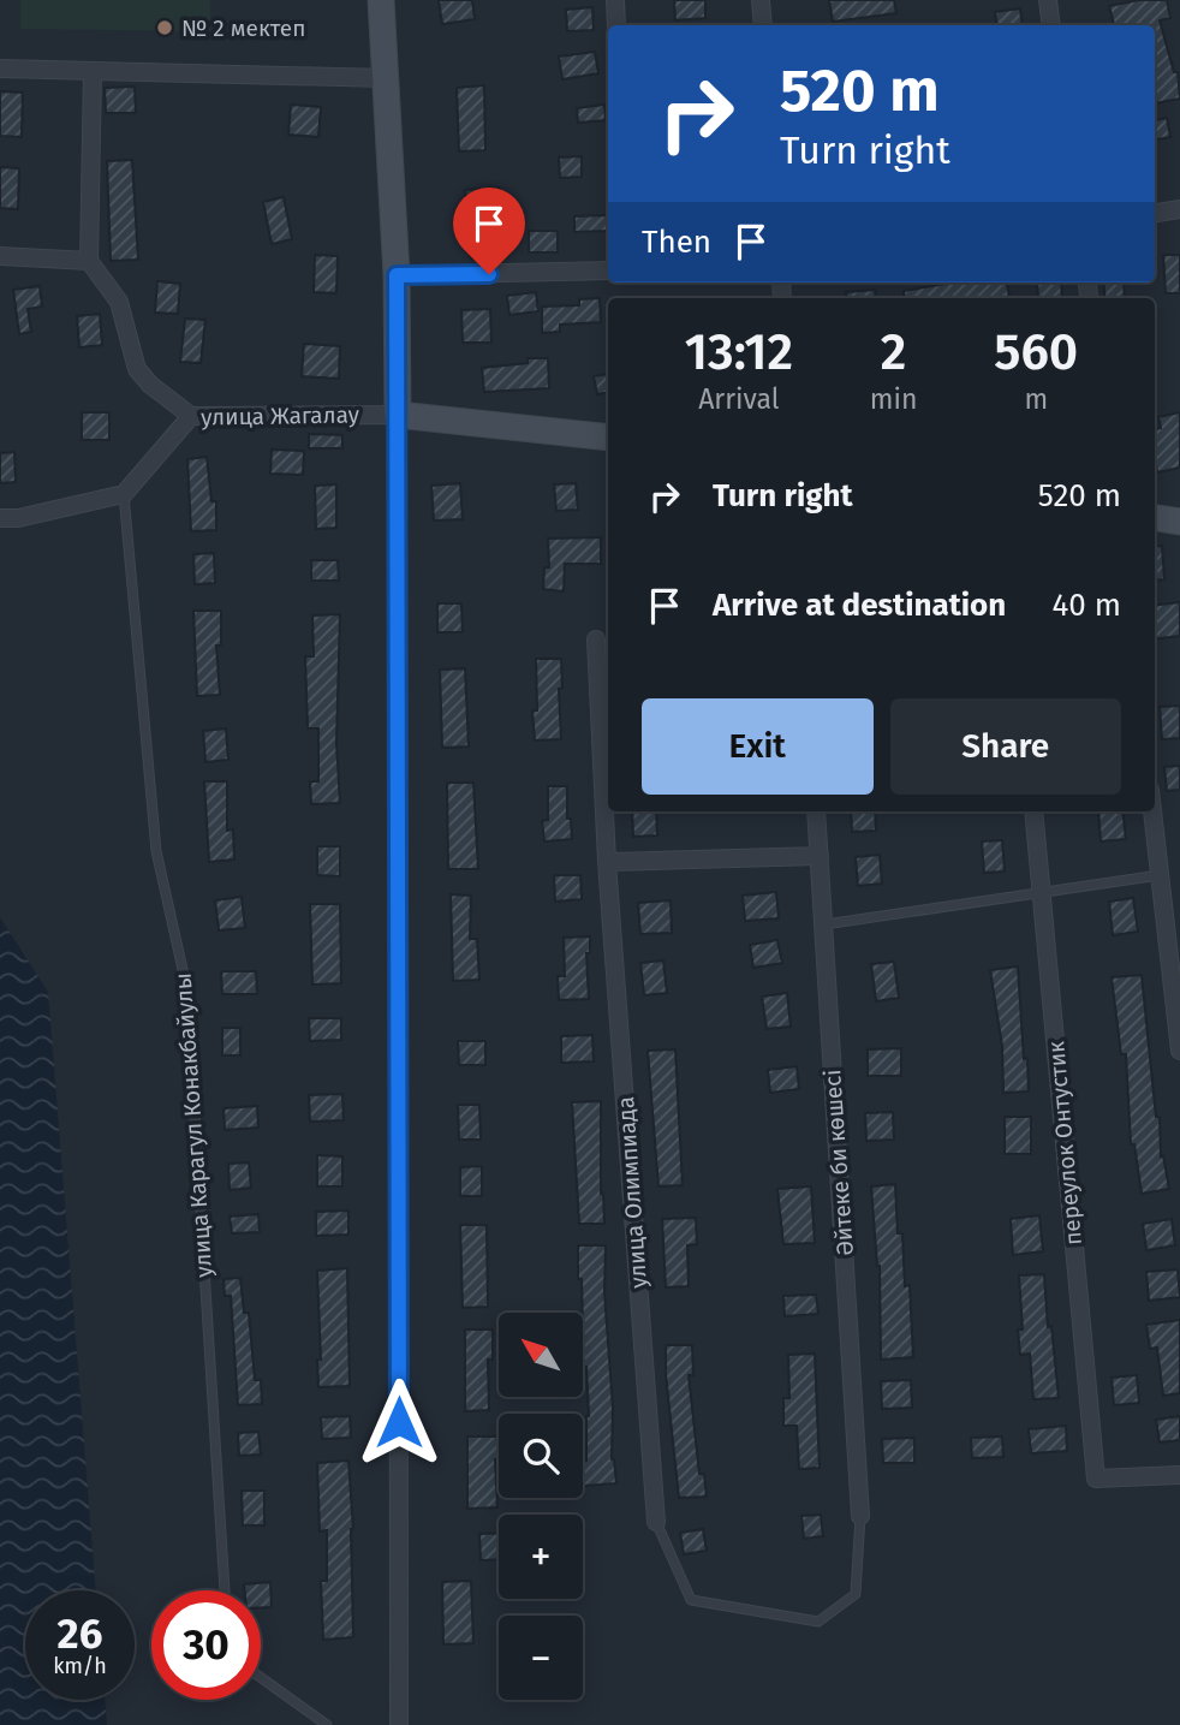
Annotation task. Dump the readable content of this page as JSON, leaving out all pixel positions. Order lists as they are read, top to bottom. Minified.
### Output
{"streets":{"street":["улица Жагалау","переулок Онтустик","Әйтеке би көшесі","улица Олимпиада"],"lane":["улица Карагул Конакбайулы"]},"crossings":[["улица Жагалау","улица Карагул Конакбайулы"]],"places":["№ 2 мектеп"],"north":"top left","page":{"turn":["520 m","Turn right"],"then":"Then","eta":["13:12","Arrival","2","min","560","m"],"list":[{"name":"Turn right","value":"520 m"},{"name":"Arrive at destination","value":"40 m"}],"buttons":["Exit","Share"],"map_buttons":["+","−"],"speed":"26 km/h","limit":"30"}}
